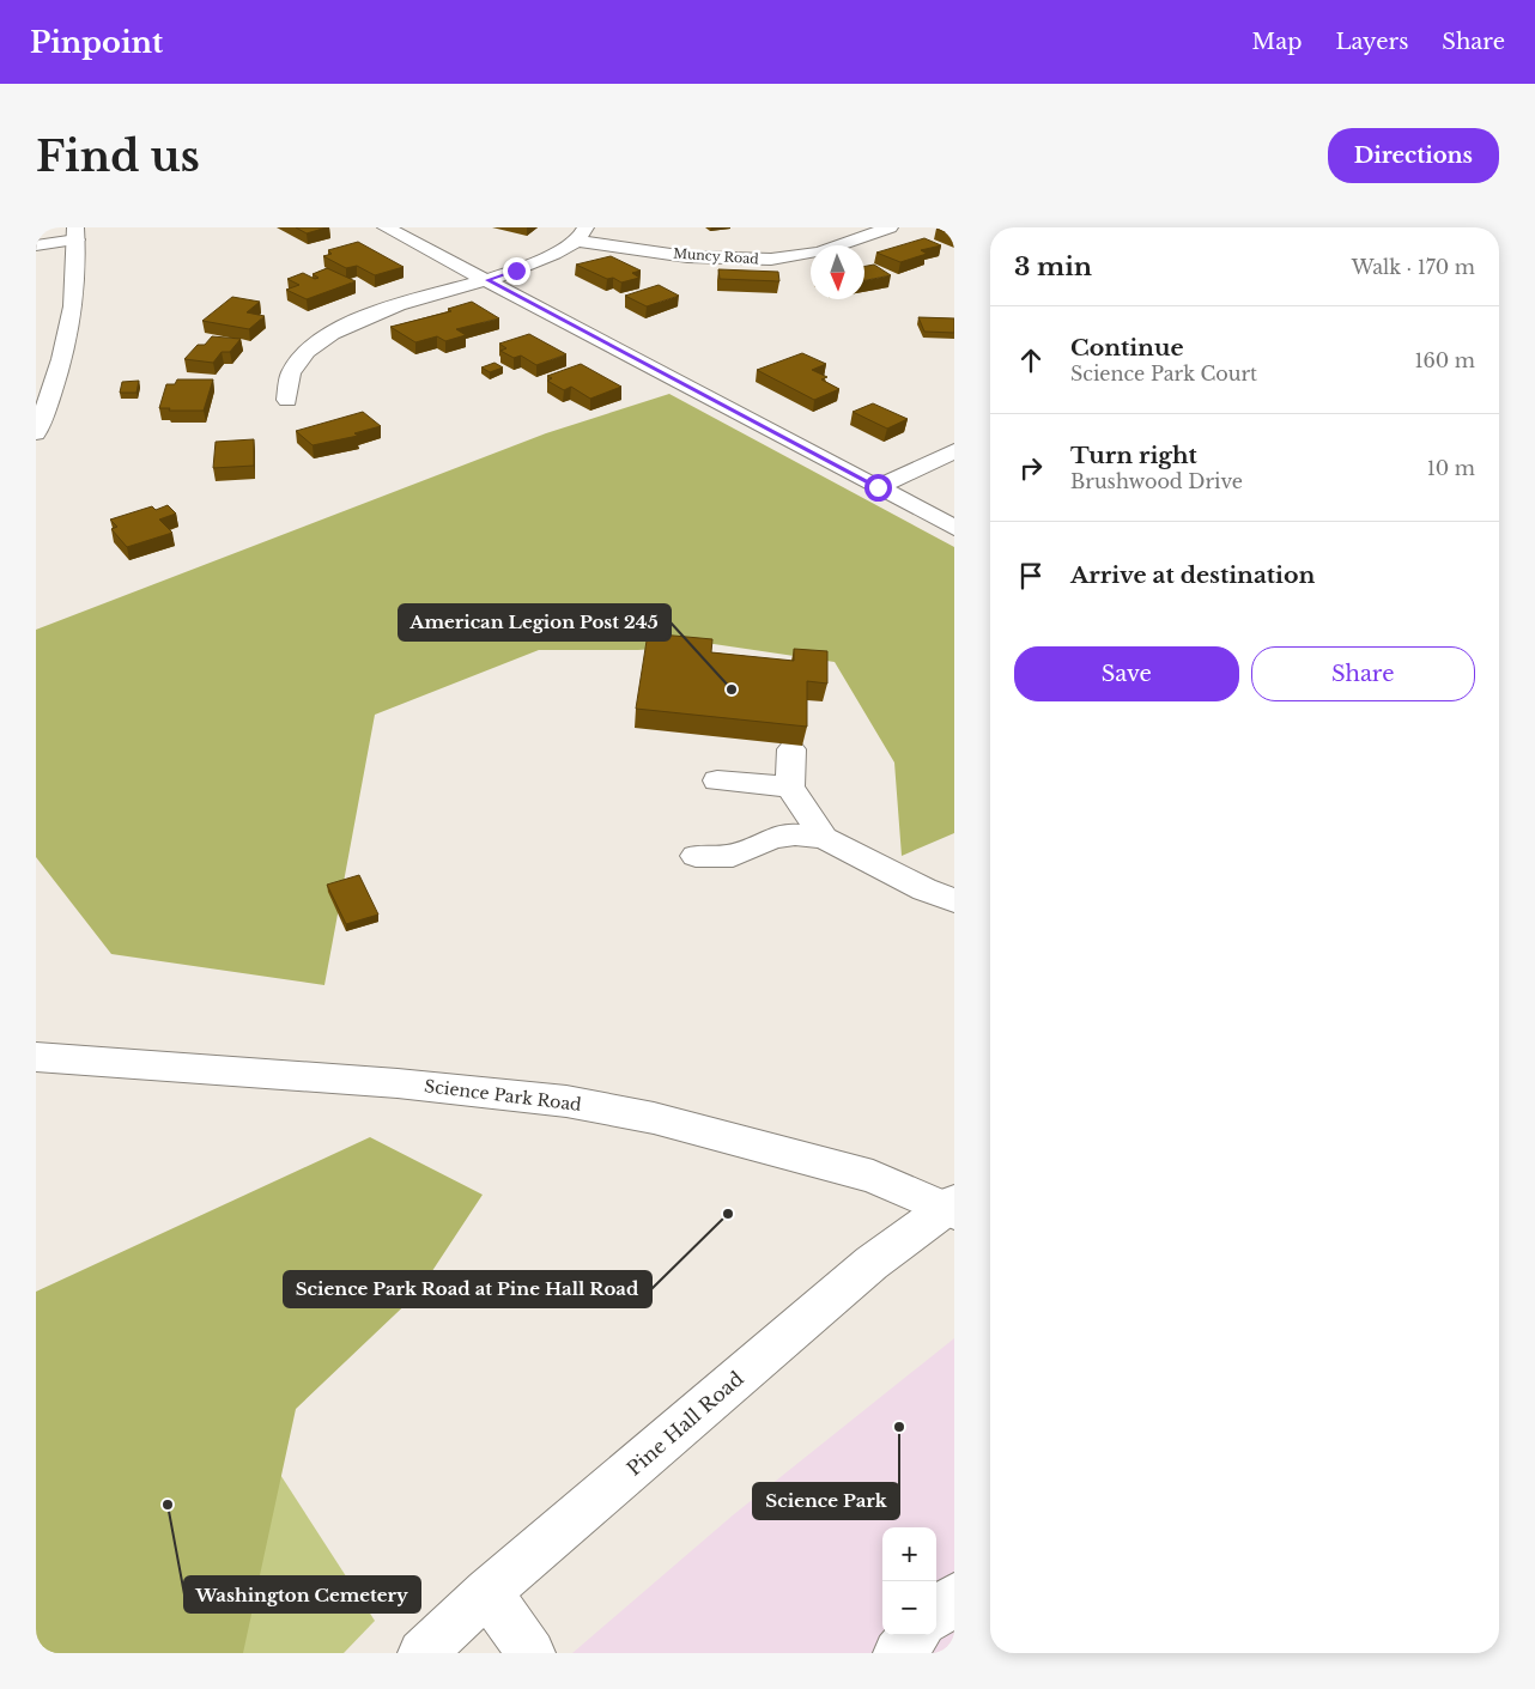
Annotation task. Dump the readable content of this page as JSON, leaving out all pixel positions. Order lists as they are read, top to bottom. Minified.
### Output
{"streets":{"street":["Muncy Road","Science Park Road","Pine Hall Road"]},"crossings":[["Science Park Road","Pine Hall Road"]],"places":["American Legion Post 245","Science Park Road at Pine Hall Road","Science Park","Washington Cemetery"],"north":"bottom","page":{"header":"Pinpoint","nav":["Map","Layers","Share"],"buttons":["Directions",["Save","Share"]],"title":"Find us","heading":["3 min","Walk · 170 m"],"list":[["Continue","Science Park Court","160 m"],["Turn right","Brushwood Drive","10 m"],"Arrive at destination"],"map_buttons":["+","−"]}}
